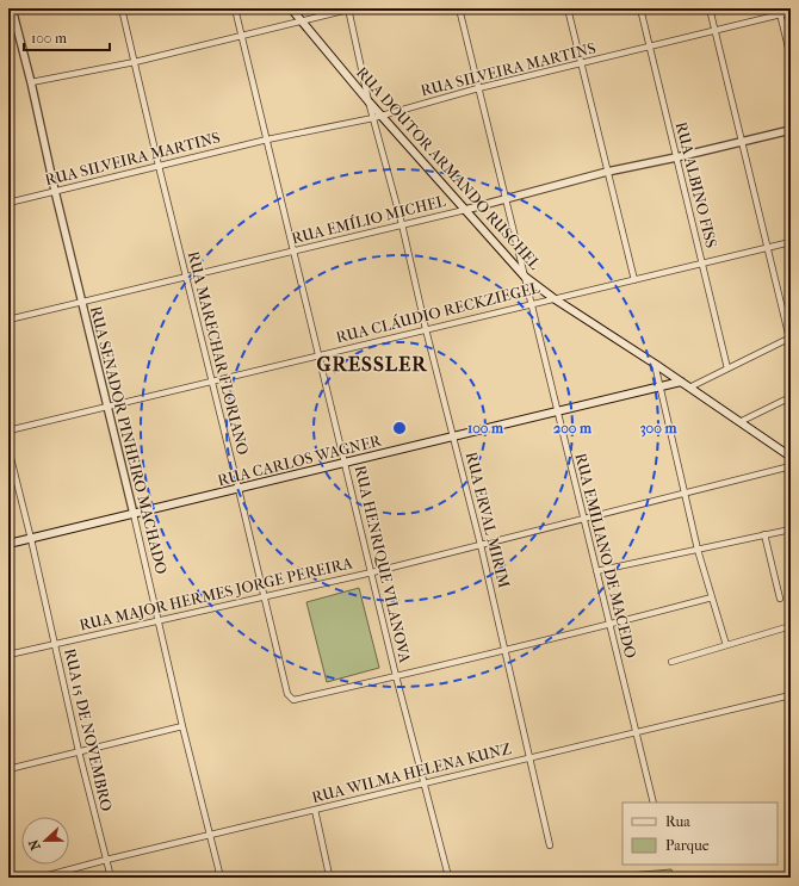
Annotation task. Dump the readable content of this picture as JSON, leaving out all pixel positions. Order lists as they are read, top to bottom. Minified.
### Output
{"streets":{"main road":["RUA DOUTOR ARMANDO RUSCHEL","RUA CARLOS WAGNER"],"street":["RUA SILVEIRA MARTINS","RUA ALBINO FISS","RUA EMÍLIO MICHEL","RUA CLÁUDIO RECKZIEGEL","RUA MARECHAR FLORIANO","RUA SENADOR PINHEIRO MACHADO","RUA ERVAL MIRIM","RUA EMILIANO DE MACEDO","RUA HENRIQUE VILANOVA","RUA MAJOR HERMES JORGE PEREIRA","RUA 15 DE NOVEMBRO","RUA WILMA HELENA KUNZ"]},"crossings":[["RUA SILVEIRA MARTINS","RUA DOUTOR ARMANDO RUSCHEL"],["RUA SILVEIRA MARTINS","RUA ALBINO FISS"],["RUA SILVEIRA MARTINS","RUA MARECHAR FLORIANO"],["RUA SILVEIRA MARTINS","RUA SENADOR PINHEIRO MACHADO"],["RUA SILVEIRA MARTINS","RUA ERVAL MIRIM"],["RUA SILVEIRA MARTINS","RUA EMILIANO DE MACEDO"],["RUA SILVEIRA MARTINS","RUA HENRIQUE VILANOVA"],["RUA DOUTOR ARMANDO RUSCHEL","RUA EMÍLIO MICHEL"],["RUA DOUTOR ARMANDO RUSCHEL","RUA CLÁUDIO RECKZIEGEL"],["RUA DOUTOR ARMANDO RUSCHEL","RUA CARLOS WAGNER"],["RUA DOUTOR ARMANDO RUSCHEL","RUA ERVAL MIRIM"],["RUA DOUTOR ARMANDO RUSCHEL","RUA EMILIANO DE MACEDO"],["RUA ALBINO FISS","RUA EMÍLIO MICHEL"],["RUA ALBINO FISS","RUA CLÁUDIO RECKZIEGEL"],["RUA EMÍLIO MICHEL","RUA MARECHAR FLORIANO"],["RUA EMÍLIO MICHEL","RUA SENADOR PINHEIRO MACHADO"],["RUA EMÍLIO MICHEL","RUA ERVAL MIRIM"],["RUA EMÍLIO MICHEL","RUA EMILIANO DE MACEDO"],["RUA EMÍLIO MICHEL","RUA HENRIQUE VILANOVA"],["RUA CLÁUDIO RECKZIEGEL","RUA MARECHAR FLORIANO"],["RUA CLÁUDIO RECKZIEGEL","RUA SENADOR PINHEIRO MACHADO"],["RUA CLÁUDIO RECKZIEGEL","RUA ERVAL MIRIM"],["RUA CLÁUDIO RECKZIEGEL","RUA EMILIANO DE MACEDO"],["RUA CLÁUDIO RECKZIEGEL","RUA HENRIQUE VILANOVA"],["RUA MARECHAR FLORIANO","RUA CARLOS WAGNER"],["RUA MARECHAR FLORIANO","RUA HENRIQUE VILANOVA"],["RUA MARECHAR FLORIANO","RUA MAJOR HERMES JORGE PEREIRA"],["RUA SENADOR PINHEIRO MACHADO","RUA CARLOS WAGNER"],["RUA SENADOR PINHEIRO MACHADO","RUA MAJOR HERMES JORGE PEREIRA"],["RUA SENADOR PINHEIRO MACHADO","RUA WILMA HELENA KUNZ"],["RUA CARLOS WAGNER","RUA ERVAL MIRIM"],["RUA CARLOS WAGNER","RUA EMILIANO DE MACEDO"],["RUA CARLOS WAGNER","RUA HENRIQUE VILANOVA"],["RUA CARLOS WAGNER","RUA 15 DE NOVEMBRO"],["RUA ERVAL MIRIM","RUA MAJOR HERMES JORGE PEREIRA"],["RUA ERVAL MIRIM","RUA WILMA HELENA KUNZ"],["RUA EMILIANO DE MACEDO","RUA MAJOR HERMES JORGE PEREIRA"],["RUA EMILIANO DE MACEDO","RUA WILMA HELENA KUNZ"],["RUA HENRIQUE VILANOVA","RUA MAJOR HERMES JORGE PEREIRA"],["RUA HENRIQUE VILANOVA","RUA WILMA HELENA KUNZ"],["RUA MAJOR HERMES JORGE PEREIRA","RUA 15 DE NOVEMBRO"],["RUA 15 DE NOVEMBRO","RUA WILMA HELENA KUNZ"]],"districts":["GRESSLER"],"legend":["Rua","Parque"],"scale_bar":"100 m","north":"left","rings":["100 m","200 m","300 m"]}
